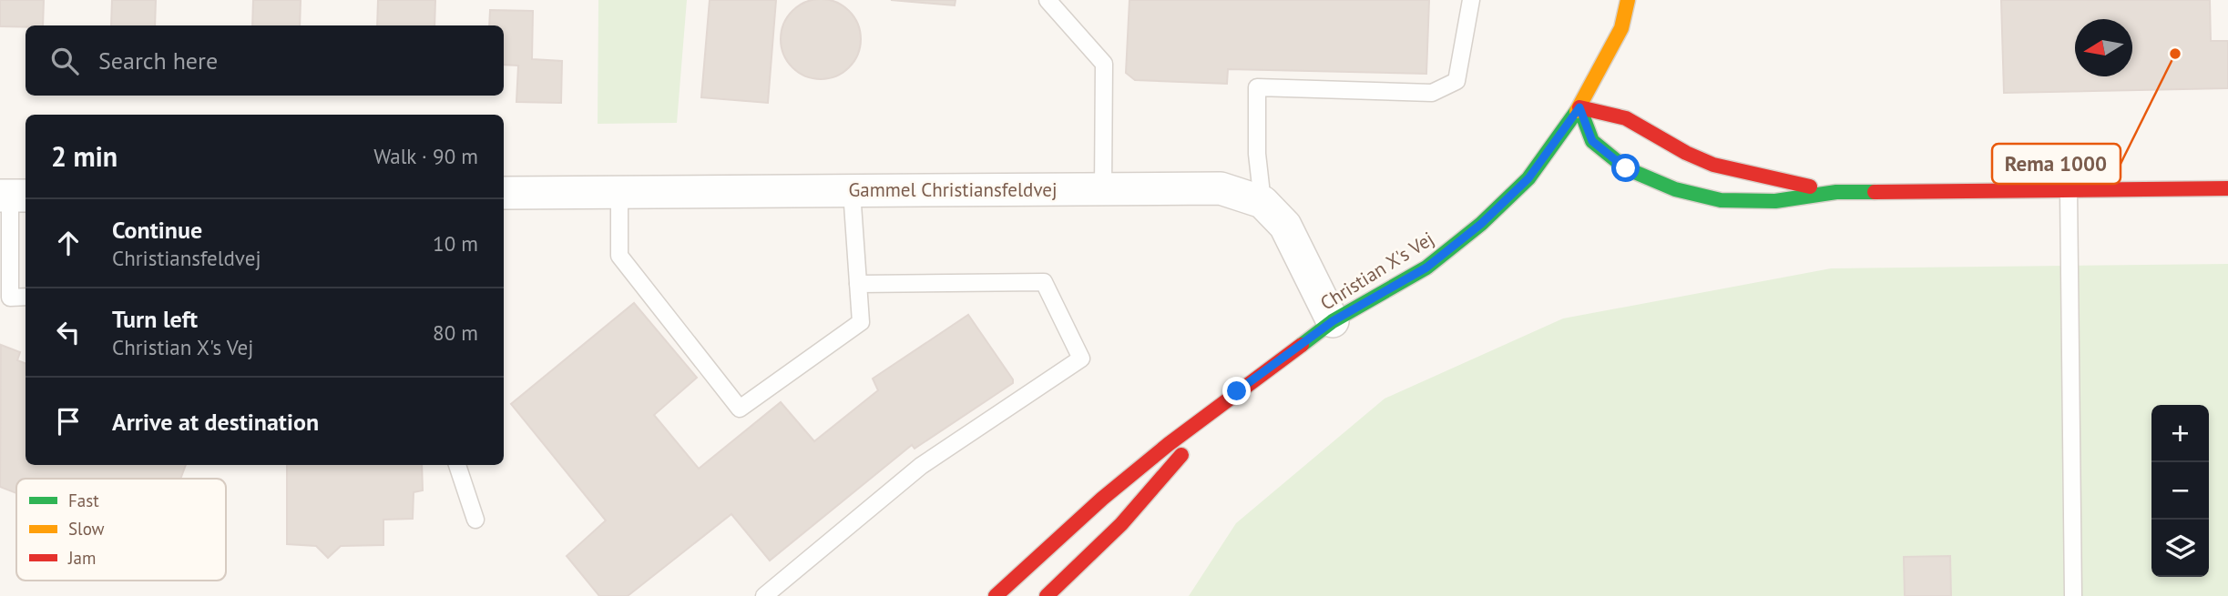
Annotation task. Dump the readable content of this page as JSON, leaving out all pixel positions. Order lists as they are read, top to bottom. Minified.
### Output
{"streets":{"street":["Gammel Christiansfeldvej","Christian X's Vej"]},"places":["Rema 1000"],"legend":["Fast","Slow","Jam"],"north":"left","page":{"search":"Search here","heading":["2 min","Walk · 90 m"],"list":[["Continue","Christiansfeldvej","10 m"],["Turn left","Christian X's Vej","80 m"],"Arrive at destination"],"map_buttons":["+","−"]}}
